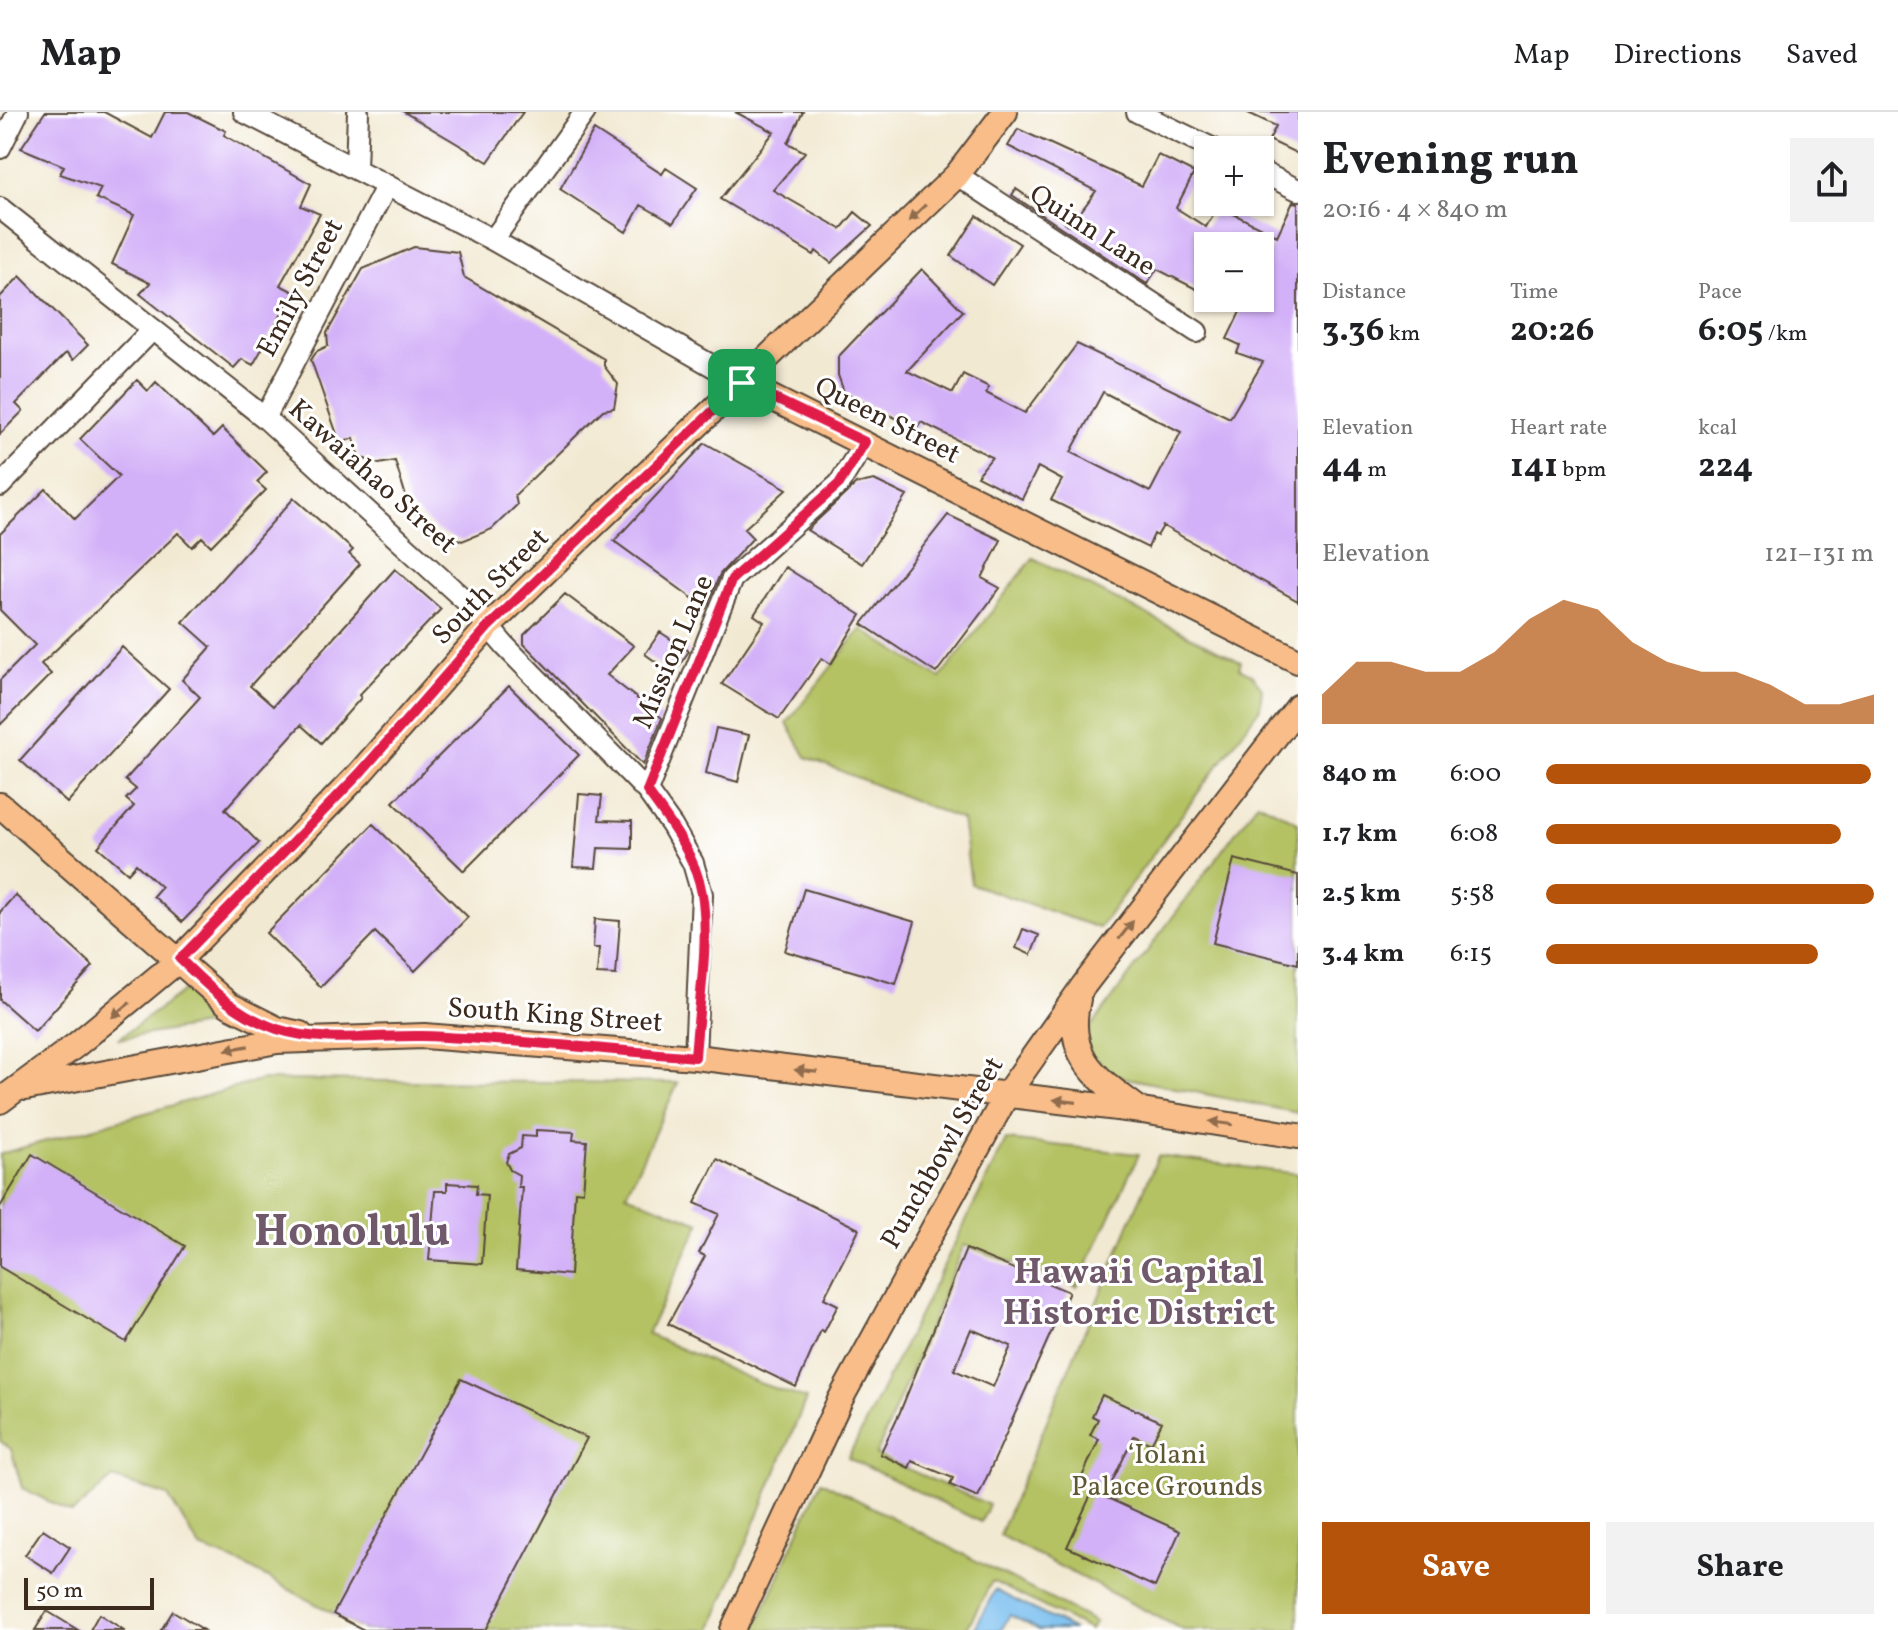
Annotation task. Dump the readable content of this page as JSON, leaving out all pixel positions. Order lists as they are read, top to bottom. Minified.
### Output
{"streets":{"main road":["Queen Street","South Street","South King Street","Punchbowl Street"],"street":["Quinn Lane","Emily Street","Kawaiahao Street","Mission Lane"]},"crossings":[["Quinn Lane","South Street"],["Emily Street","Queen Street"],["Emily Street","Kawaiahao Street"],["Queen Street","South Street"],["Queen Street","Mission Lane"],["Kawaiahao Street","South Street"],["Kawaiahao Street","Mission Lane"],["Kawaiahao Street","South King Street"],["South Street","South King Street"],["South King Street","Punchbowl Street"]],"one_way":["South Street","South King Street"],"districts":["Honolulu","Hawaii Capital Historic District"],"parks":["ʻIolani Palace Grounds"],"scale_bar":"50 m","page":{"header":"Map","nav":["Map","Directions","Saved"],"heading":["Evening run","20:16 · 4 × 840 m"],"map_buttons":["+","−"],"stats":[["Distance","3.36 km"],["Time","20:26"],["Pace","6:05 /km"],["Elevation","44 m"],["Heart rate","141 bpm"],["kcal","224"]],"chart":["Elevation","121–131 m"],"list":[{"name":"840 m","note":"6:00"},{"name":"1.7 km","note":"6:08"},{"name":"2.5 km","note":"5:58"},{"name":"3.4 km","note":"6:15"}],"buttons":["Save","Share"],"scale":"50 m"}}
